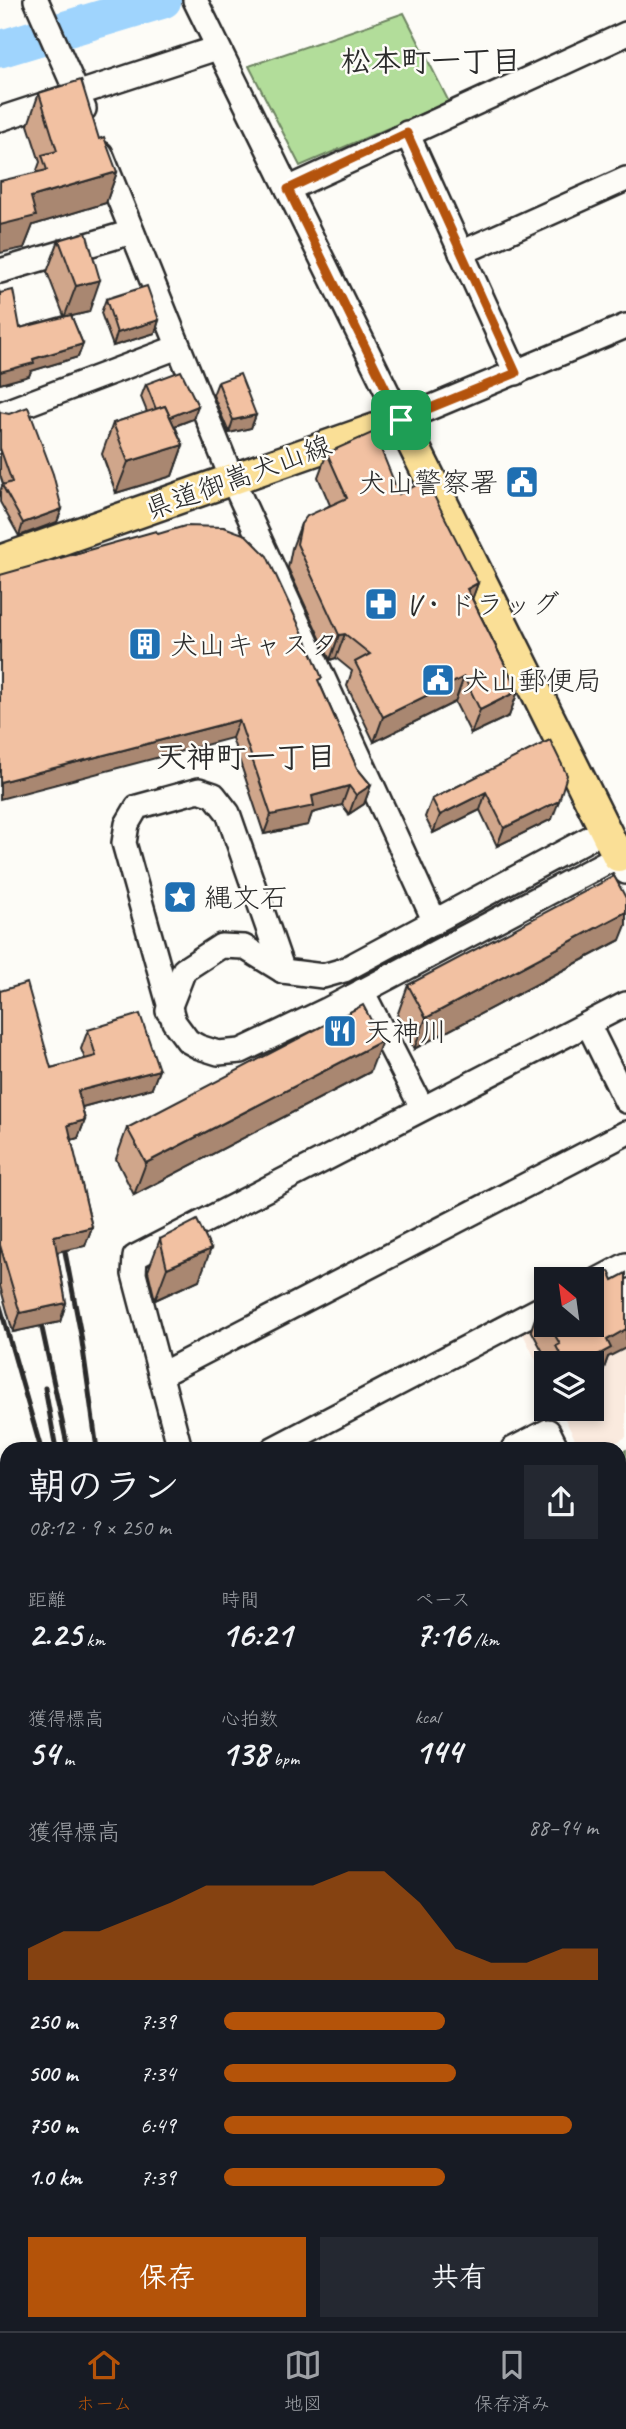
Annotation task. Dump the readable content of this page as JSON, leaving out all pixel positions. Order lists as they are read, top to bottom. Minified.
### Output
{"streets":{"main road":["県道御嵩犬山線"]},"districts":["松本町一丁目","天神町一丁目"],"places":{"public building":["犬山警察署","犬山郵便局"],"pharmacy":["V・ドラッグ"],"building":["犬山キャスタ"],"place":["縄文石"],"restaurant":["天神川"]},"north":"top left","page":{"heading":["朝のラン","08:12 · 9 × 250 m"],"stats":[["距離","2.25 km"],["時間","16:21"],["ペース","7:16 /km"],["獲得標高","54 m"],["心拍数","138 bpm"],["kcal","144"]],"chart":["獲得標高","88–94 m"],"list":[{"name":"250 m","note":"7:39"},{"name":"500 m","note":"7:34"},{"name":"750 m","note":"6:49"},{"name":"1.0 km","note":"7:39"}],"buttons":["保存","共有"],"tabs":["ホーム","地図","保存済み"]}}
